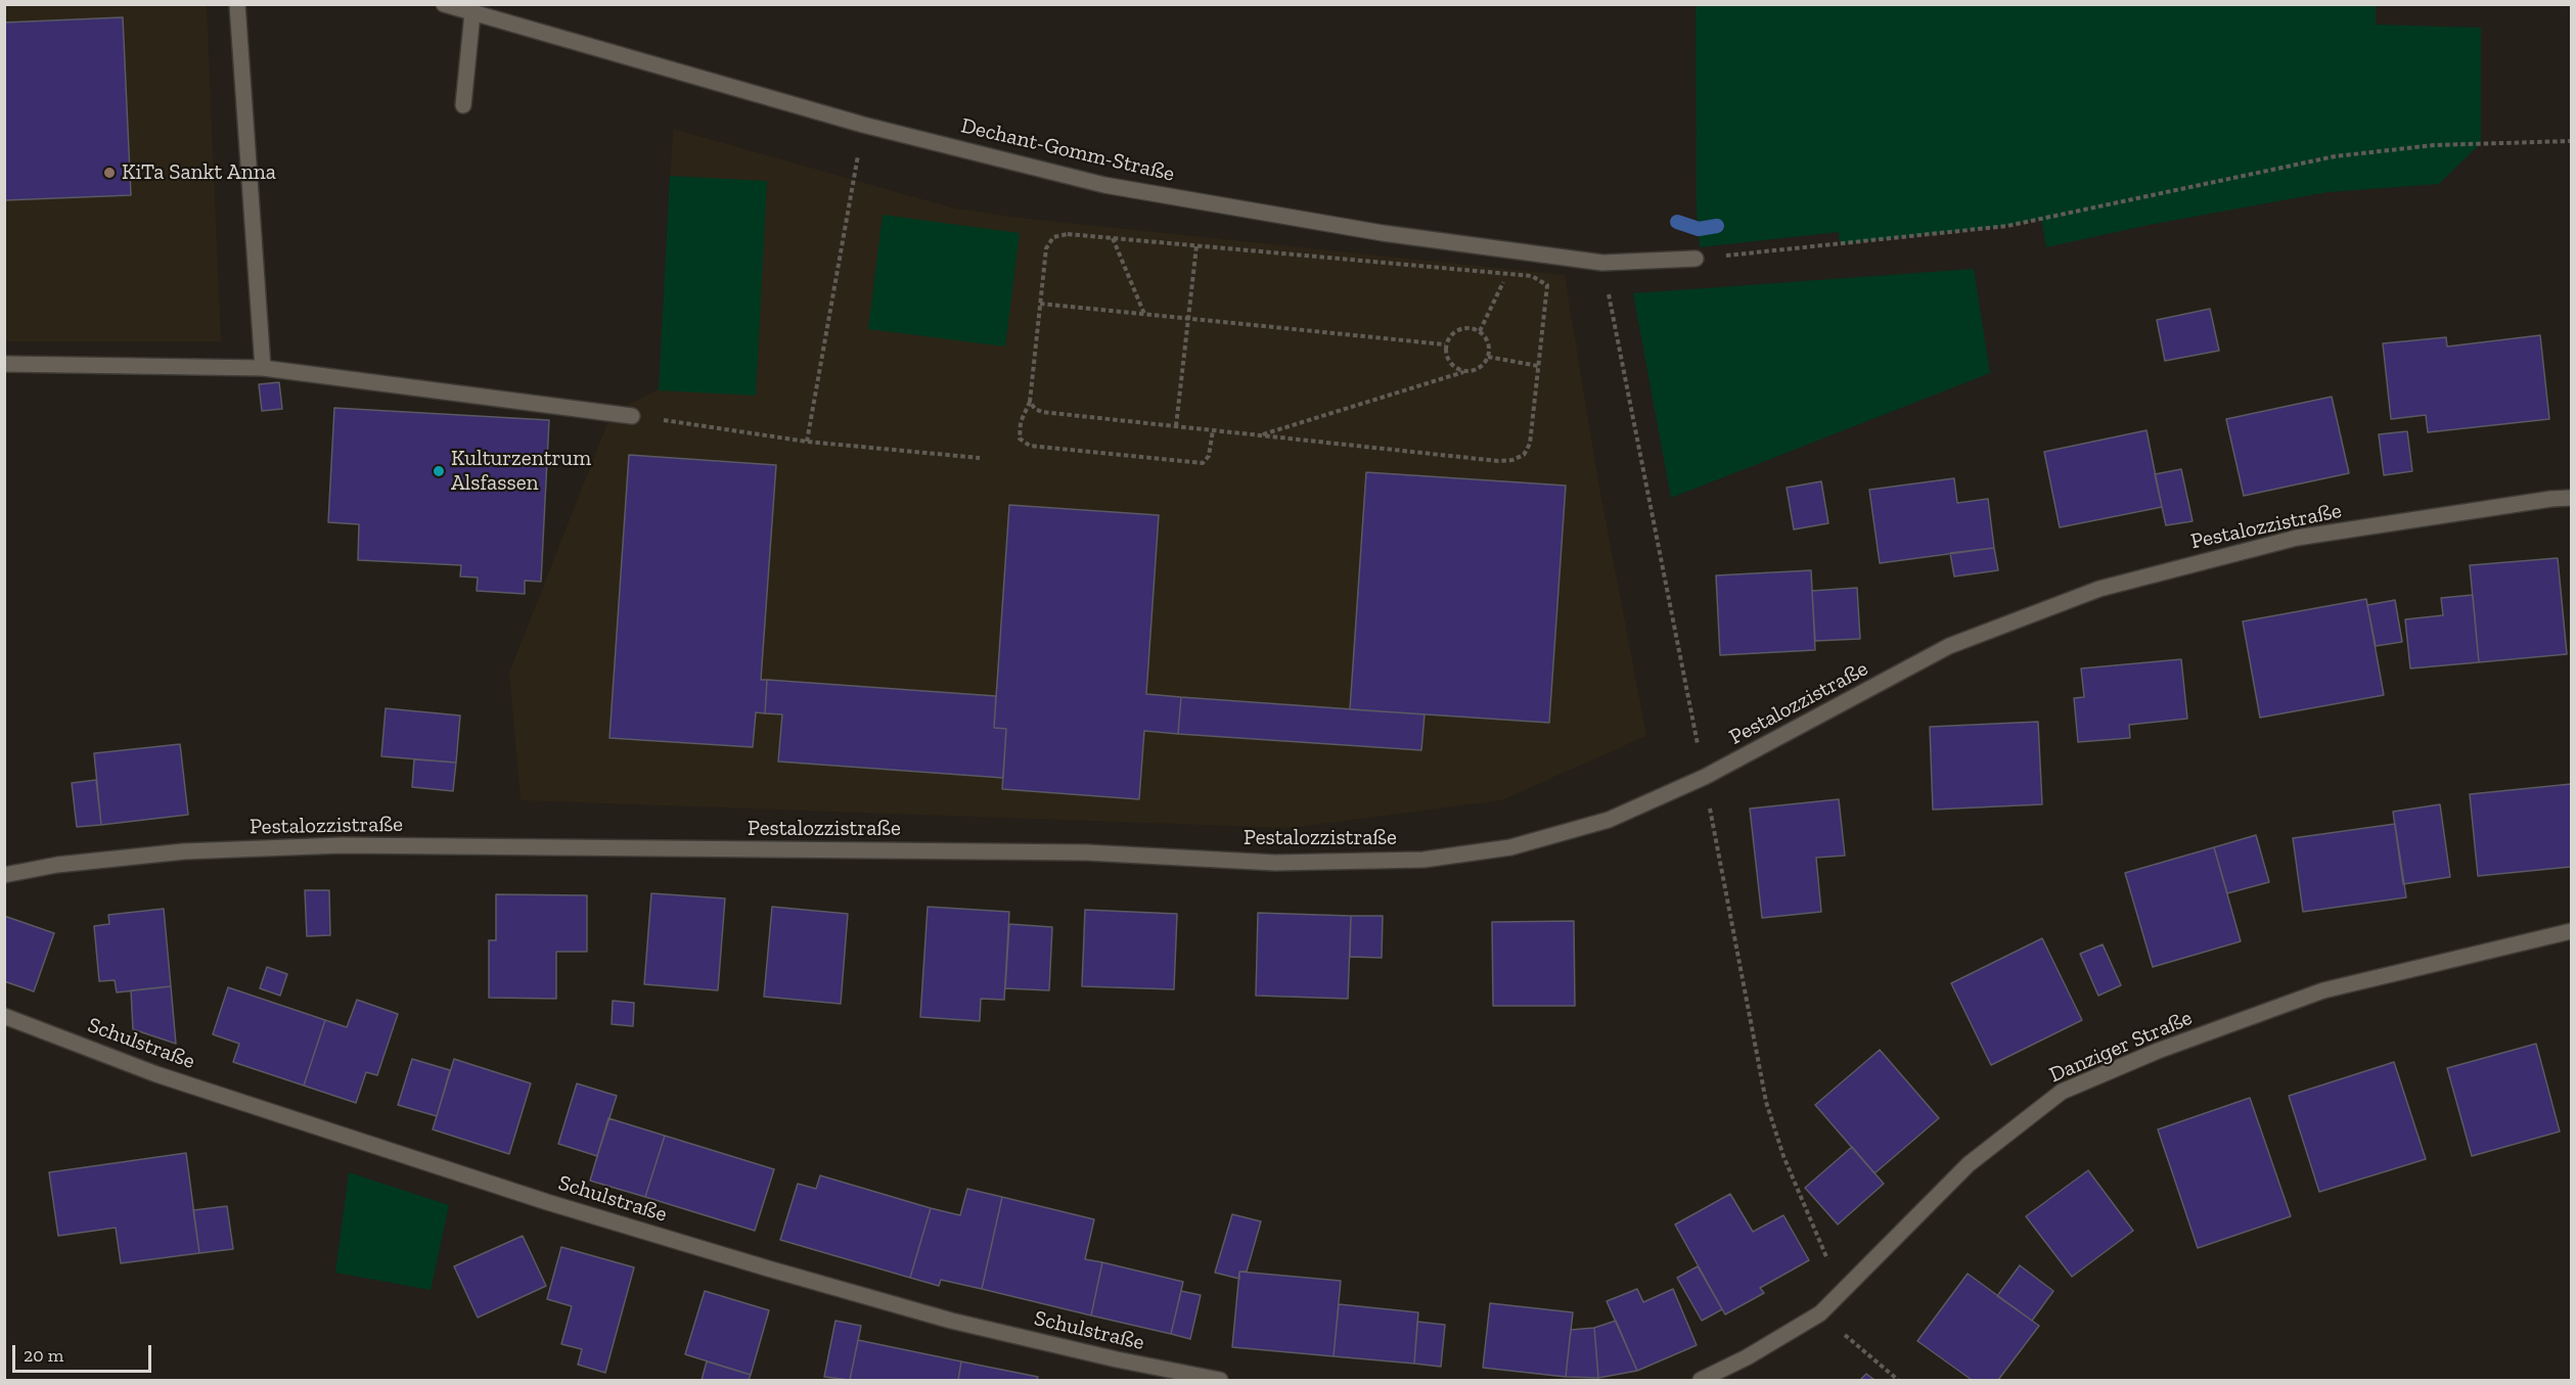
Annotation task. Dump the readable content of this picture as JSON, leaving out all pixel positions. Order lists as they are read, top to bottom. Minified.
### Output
{"streets":{"street":["Dechant-Gomm-Straße","Pestalozzistraße","Schulstraße","Danziger Straße"]},"places":["KiTa Sankt Anna","Kulturzentrum Alsfassen"],"scale_bar":"20 m"}
